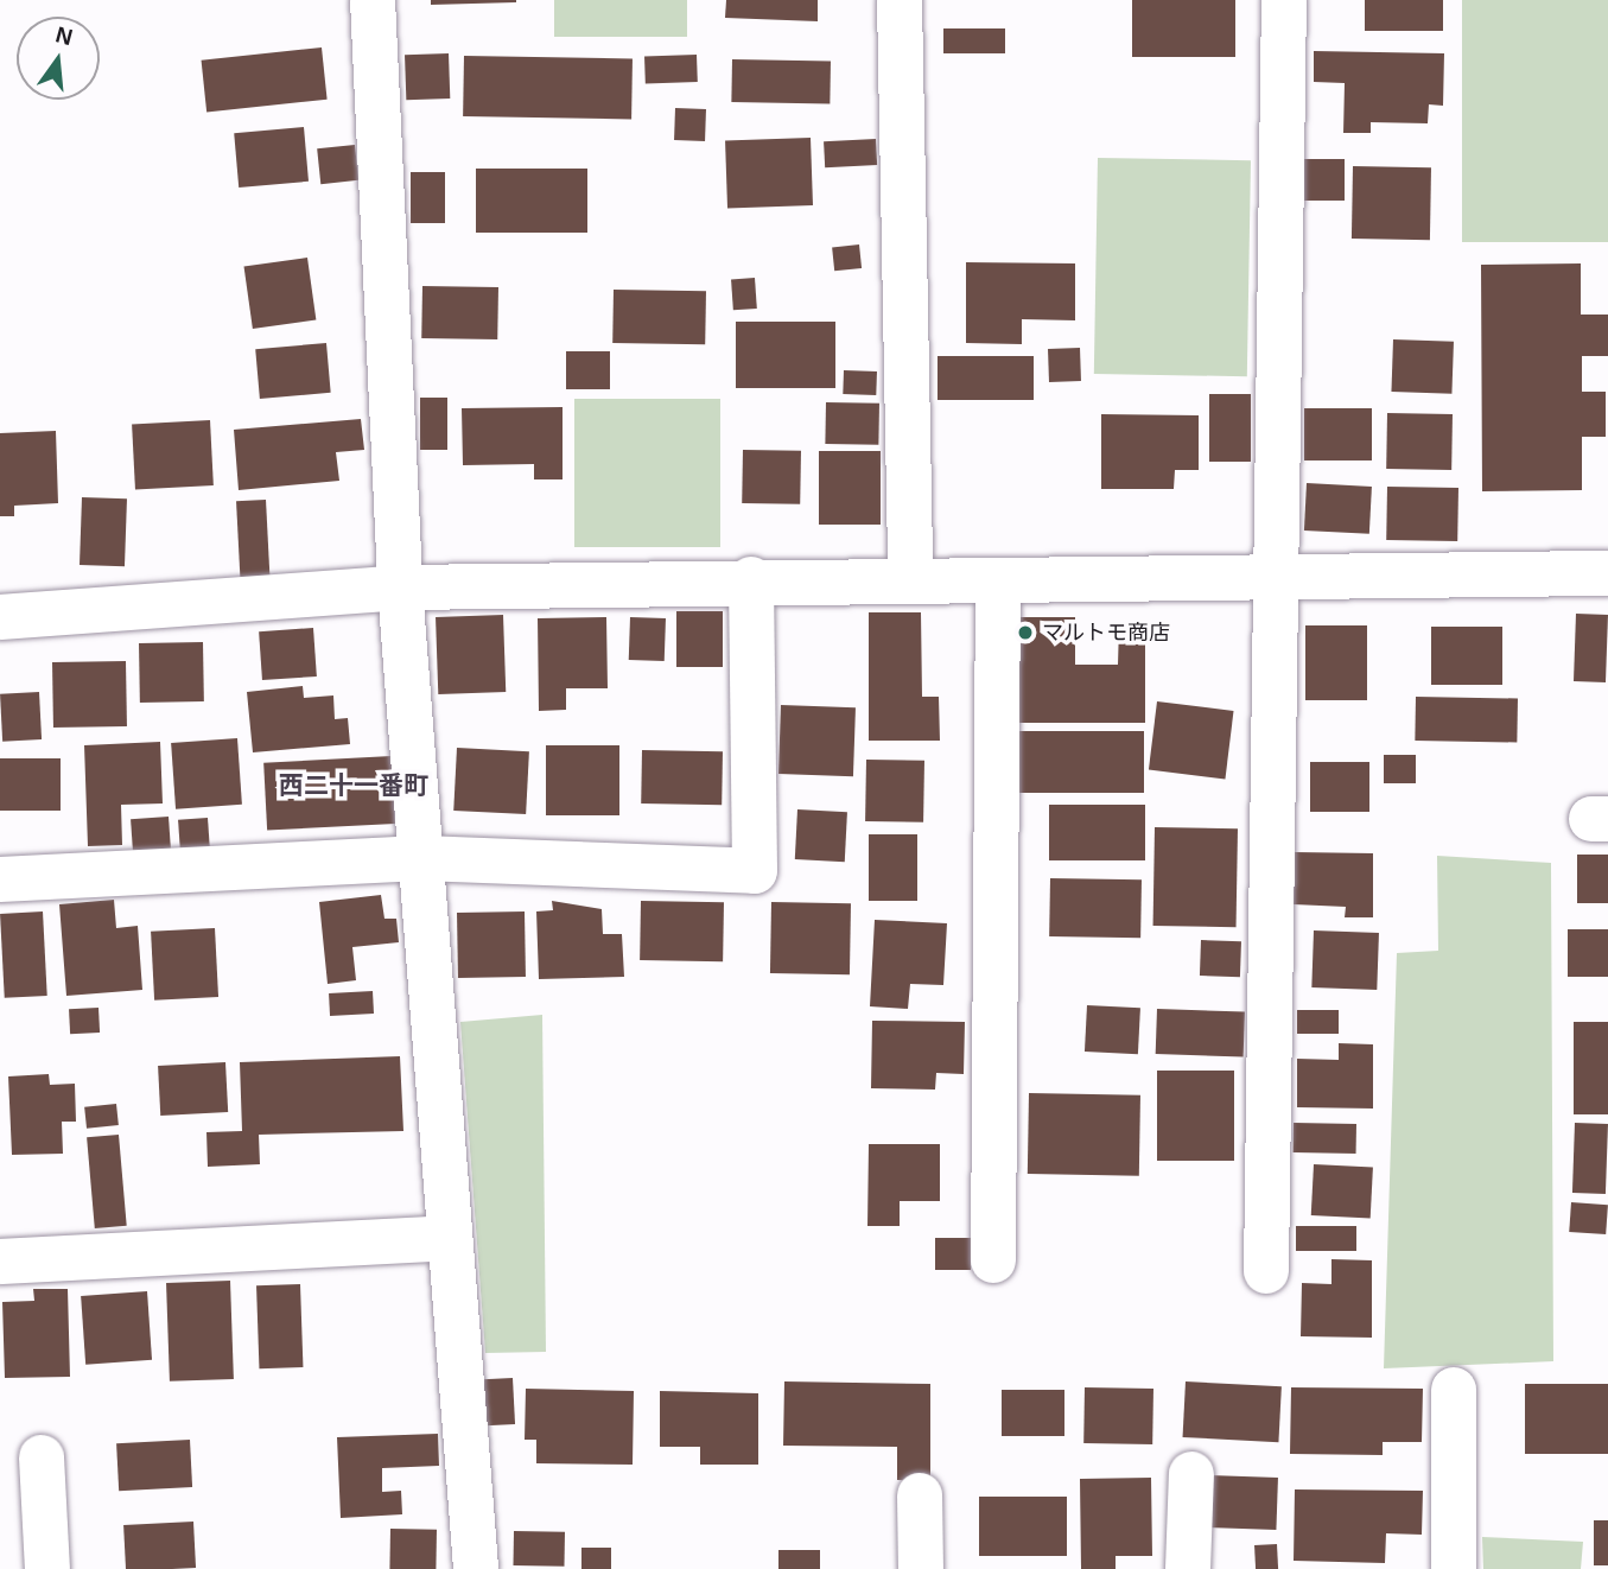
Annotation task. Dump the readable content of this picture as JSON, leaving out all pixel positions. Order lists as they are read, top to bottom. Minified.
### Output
{"districts":["西二十一番町"],"places":["マルトモ商店"],"north":"top"}
